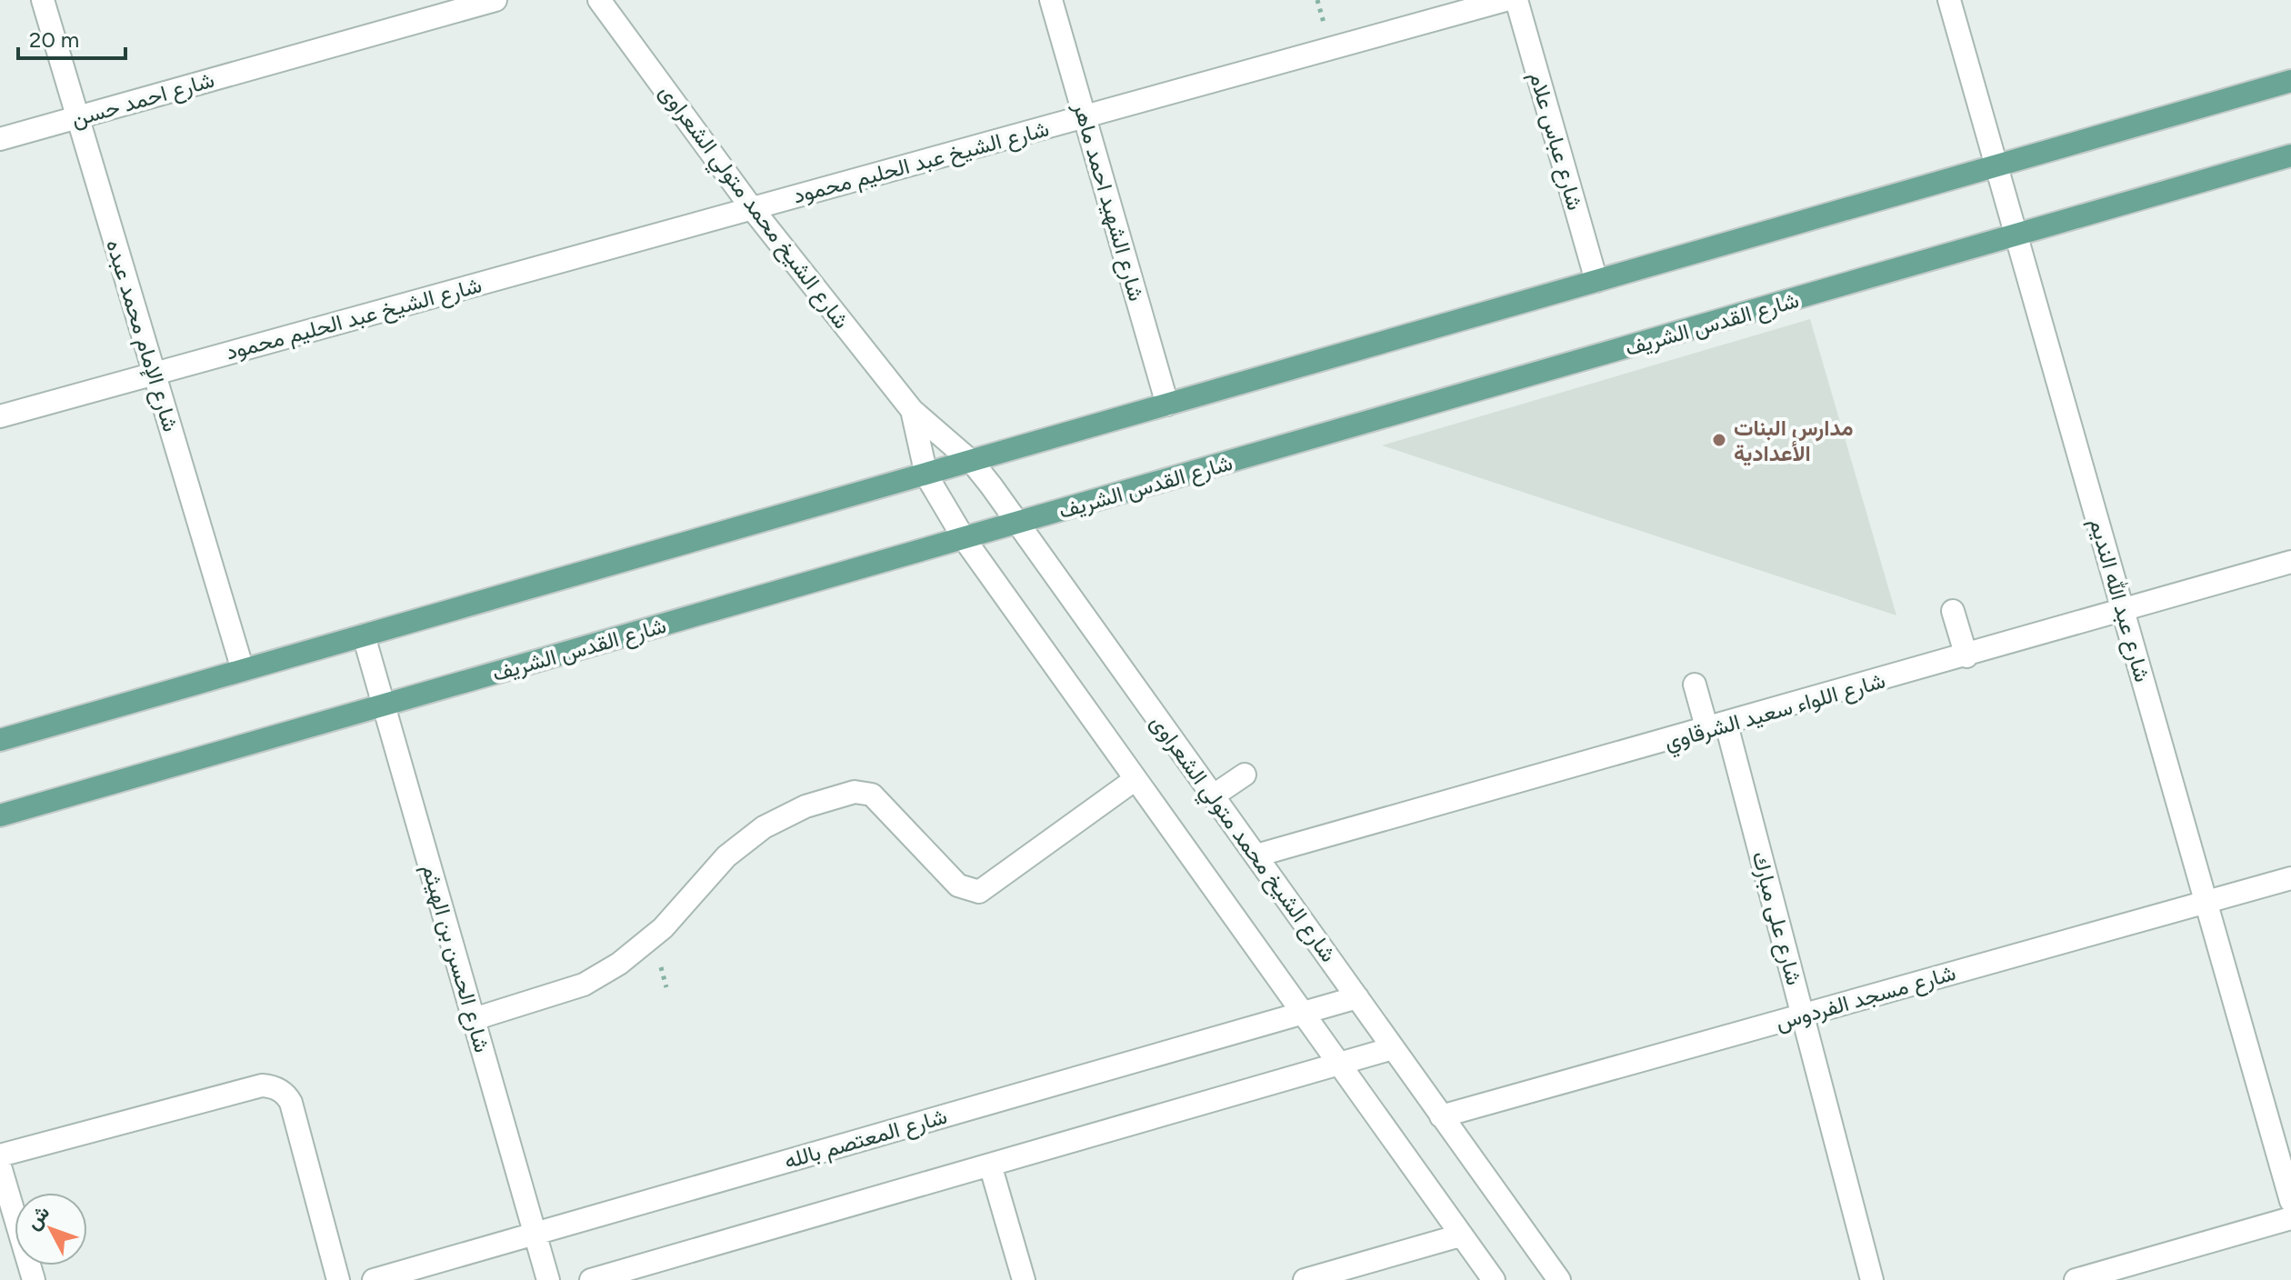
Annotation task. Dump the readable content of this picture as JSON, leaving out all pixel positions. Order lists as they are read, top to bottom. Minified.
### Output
{"streets":{"main road":["شارع القدس الشريف"],"street":["شارع احمد حسن","شارع عباس علام","شارع الشيخ عبد الحليم محمود","شارع الشهيد احمد ماهر","شارع الشيخ محمد متولي الشعراوى","شارع الإمام محمد عبده","شارع عبد الله النديم","شارع اللواء سعيد الشرقاوي","شارع على مبارك","شارع الحسن بن الهيثم","شارع مسجد الفردوس","شارع المعتصم بالله"]},"crossings":[["شارع احمد حسن","شارع الإمام محمد عبده"],["شارع الشيخ عبد الحليم محمود","شارع الشهيد احمد ماهر"],["شارع الشيخ عبد الحليم محمود","شارع الشيخ محمد متولي الشعراوى"],["شارع الشيخ عبد الحليم محمود","شارع الإمام محمد عبده"],["شارع الشيخ محمد متولي الشعراوى","شارع القدس الشريف"],["شارع الشيخ محمد متولي الشعراوى","شارع اللواء سعيد الشرقاوي"],["شارع الشيخ محمد متولي الشعراوى","شارع مسجد الفردوس"],["شارع الشيخ محمد متولي الشعراوى","شارع المعتصم بالله"],["شارع القدس الشريف","شارع عبد الله النديم"],["شارع القدس الشريف","شارع الحسن بن الهيثم"],["شارع عبد الله النديم","شارع اللواء سعيد الشرقاوي"],["شارع عبد الله النديم","شارع مسجد الفردوس"],["شارع اللواء سعيد الشرقاوي","شارع على مبارك"],["شارع على مبارك","شارع مسجد الفردوس"],["شارع الحسن بن الهيثم","شارع المعتصم بالله"]],"places":["مدارس البنات الأعدادية"],"scale_bar":"20 m","north":"top left"}
